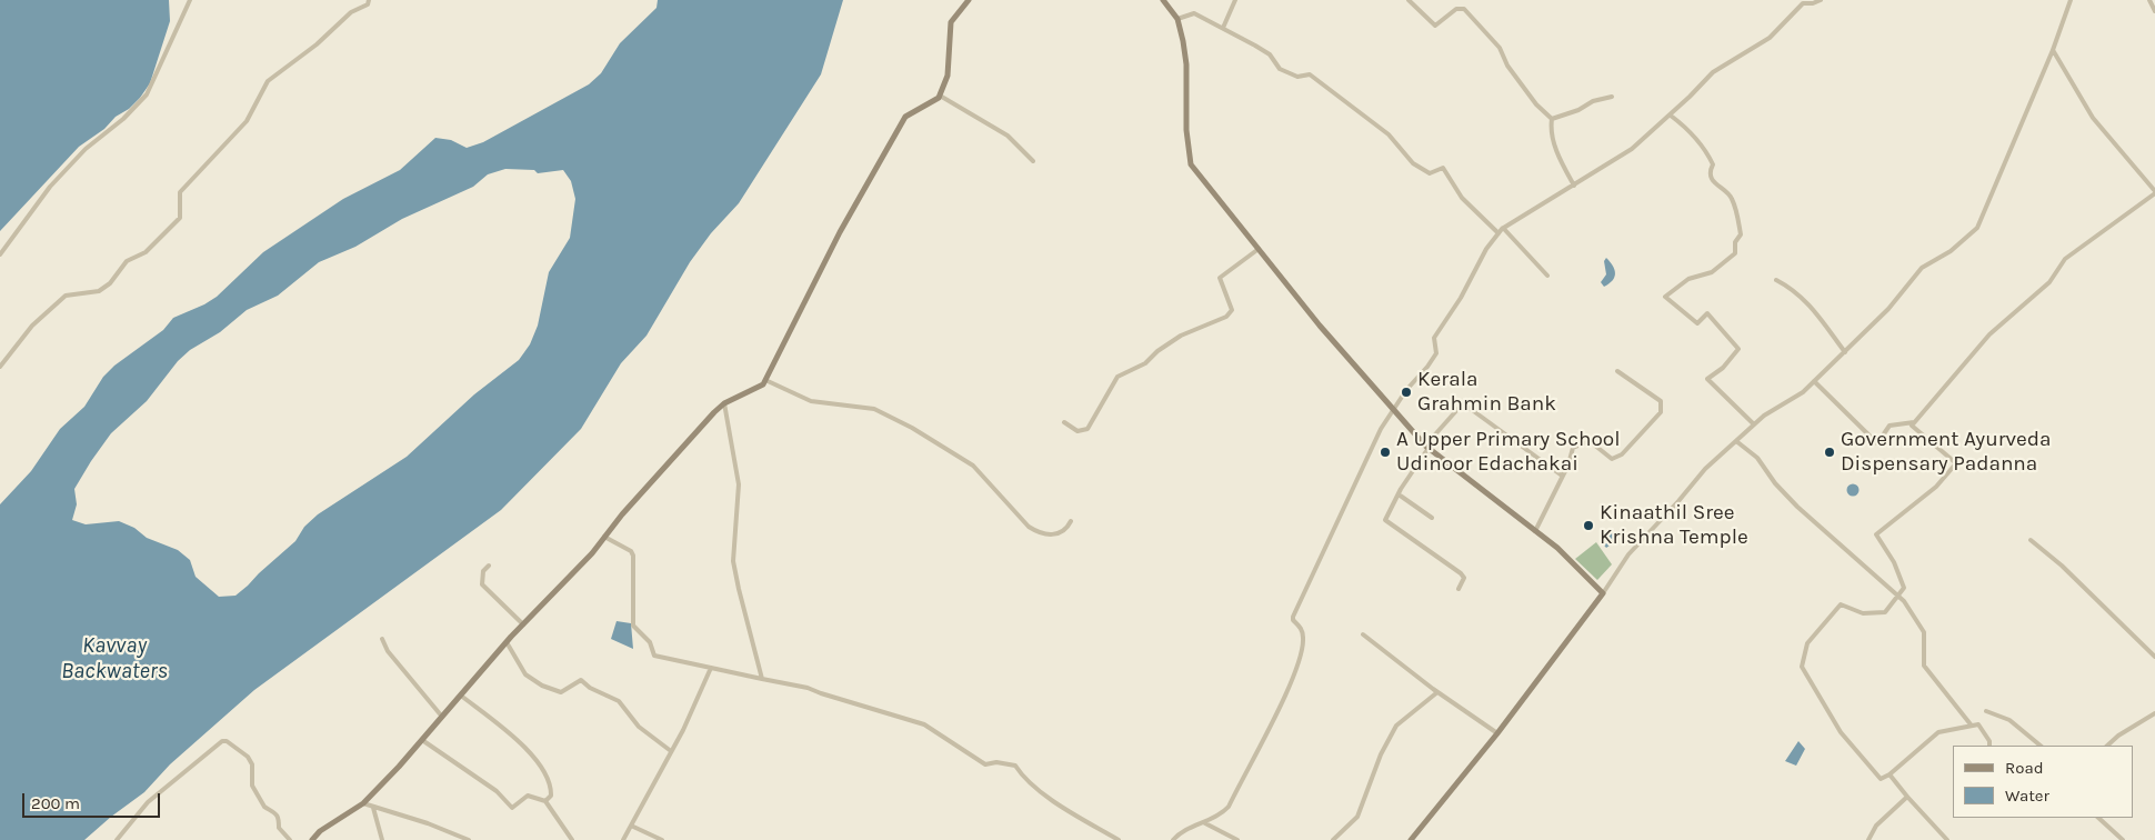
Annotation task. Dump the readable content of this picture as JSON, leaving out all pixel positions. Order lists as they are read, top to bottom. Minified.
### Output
{"water":["Kavvay Backwaters"],"places":["Kerala Grahmin Bank","A Upper Primary School Udinoor Edachakai","Government Ayurveda Dispensary Padanna","Kinaathil Sree Krishna Temple"],"legend":["Road","Water"],"scale_bar":"200 m"}
